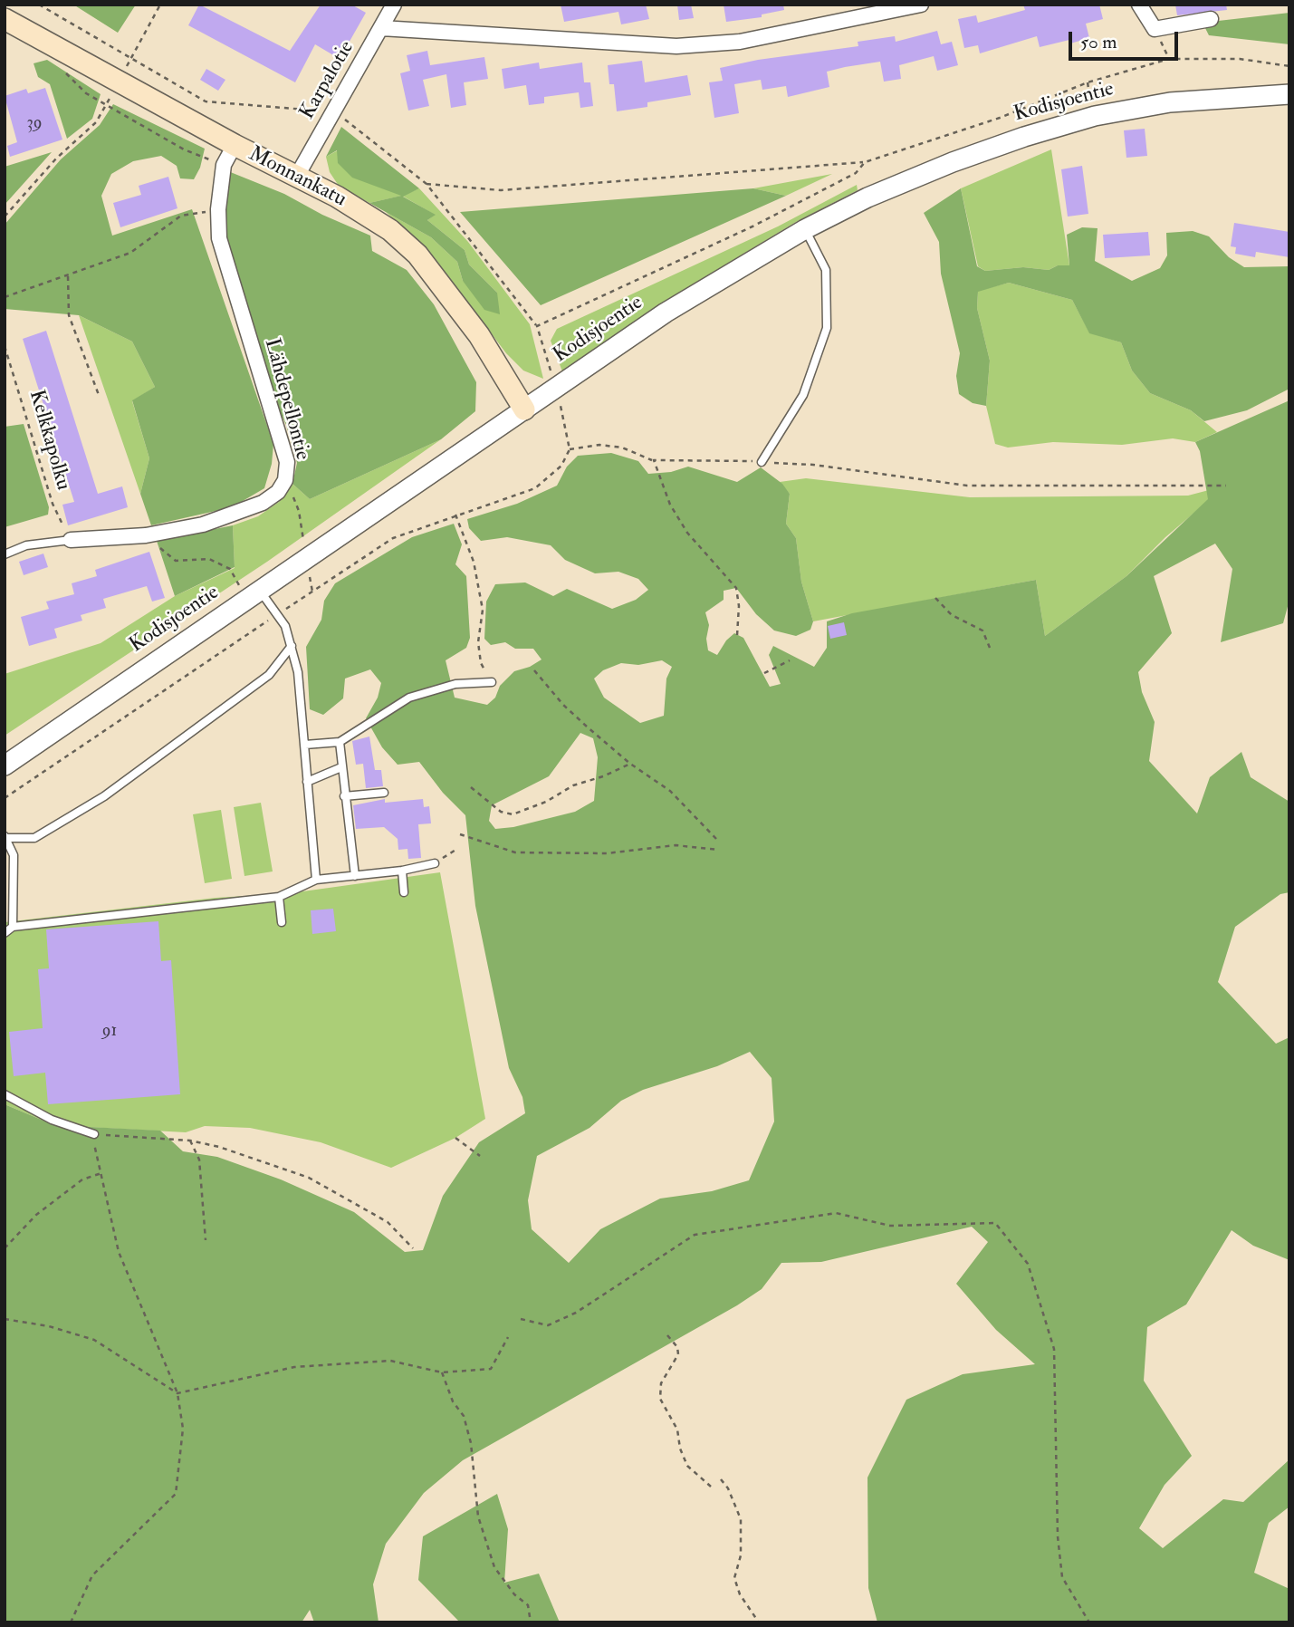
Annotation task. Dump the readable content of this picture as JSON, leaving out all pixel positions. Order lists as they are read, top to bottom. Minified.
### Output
{"streets":{"main road":["Monnankatu"],"street":["Karpalotie","Kodisjoentie","Lähdepellontie"],"path":["Kelkkapolku"]},"crossings":[["Karpalotie","Monnankatu"],["Kodisjoentie","Monnankatu"],["Monnankatu","Lähdepellontie"],["Lähdepellontie","Kelkkapolku"]],"house_numbers":["39","91"],"scale_bar":"50 m"}
